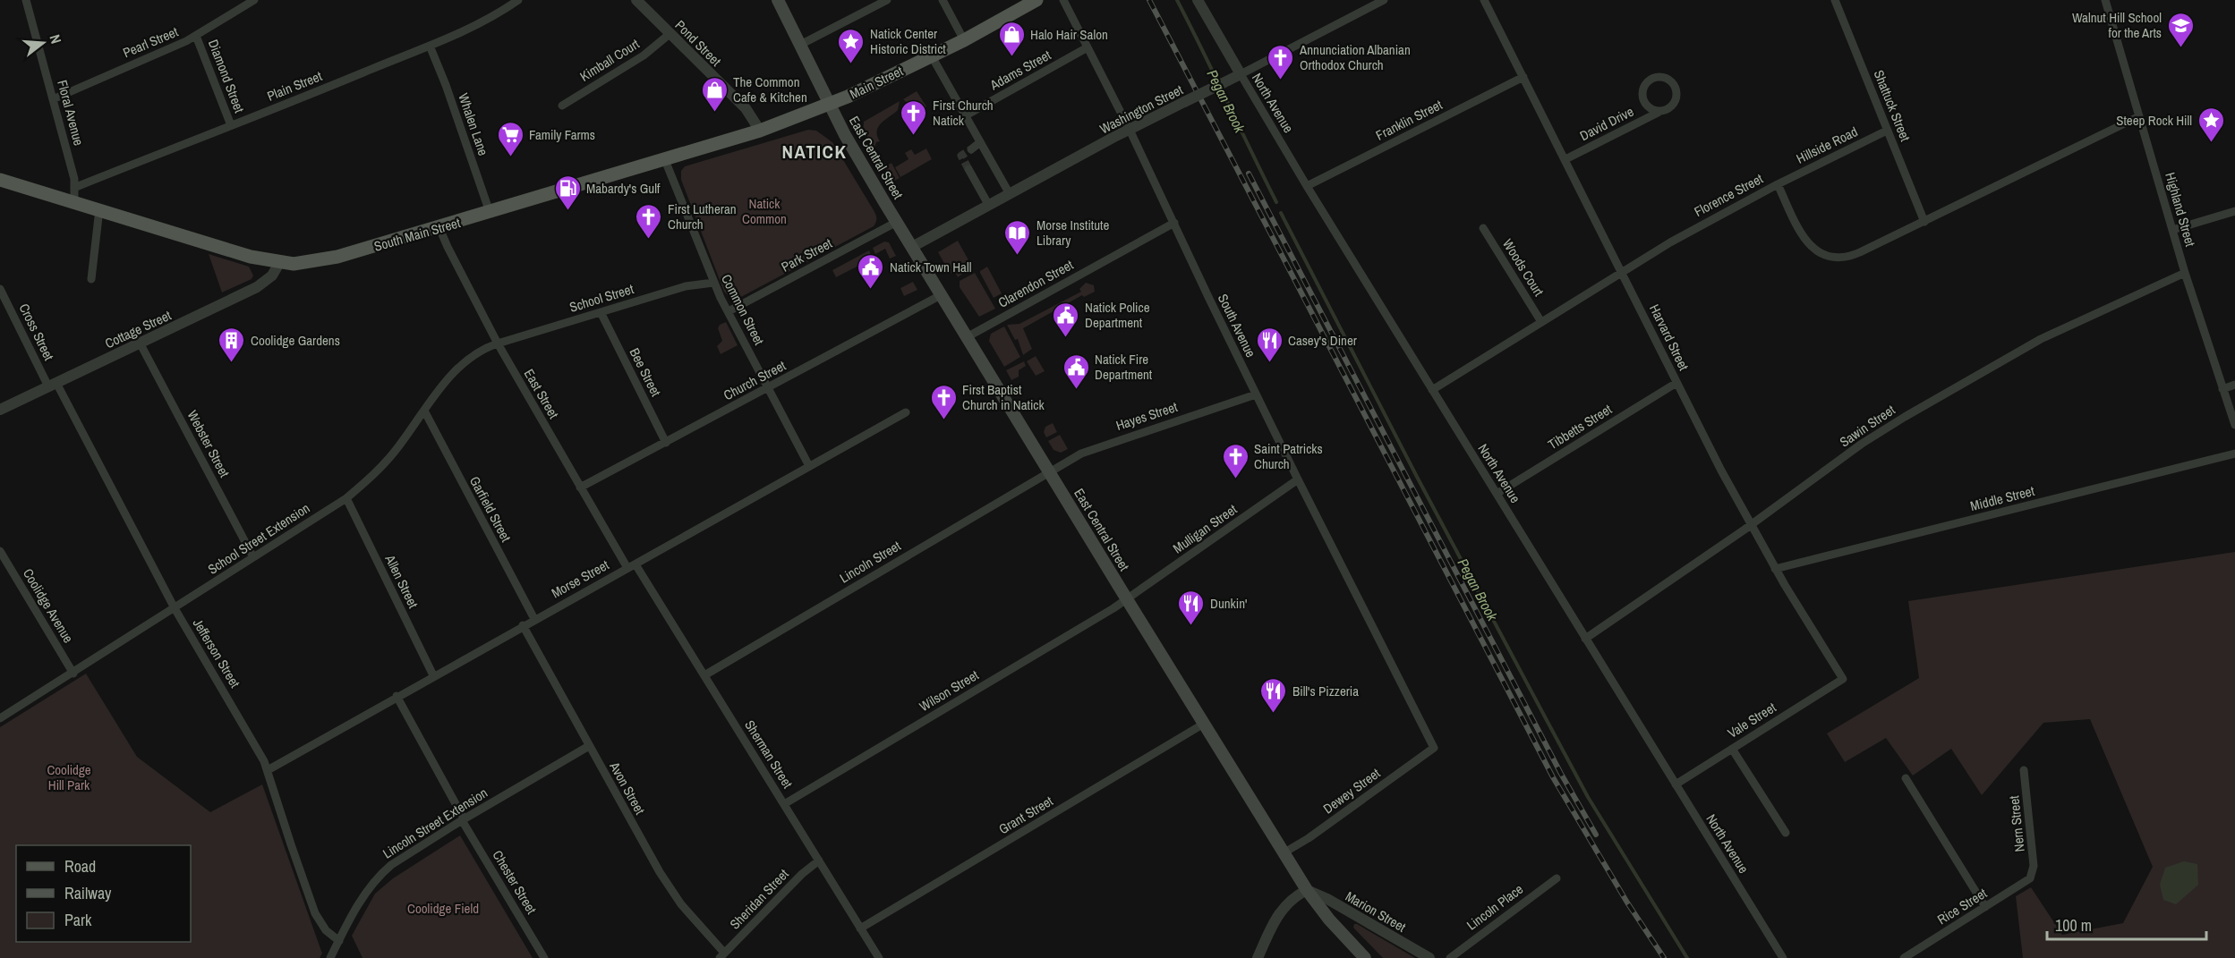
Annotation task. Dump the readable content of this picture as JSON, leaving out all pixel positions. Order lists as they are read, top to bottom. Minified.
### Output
{"streets":{"main road":["Main Street","East Central Street","South Main Street"],"street":["Pearl Street","Pond Street","Kimball Court","Adams Street","Diamond Street","Plain Street","North Avenue","Shattuck Street","Washington Street","Floral Avenue","Franklin Street","David Drive","Whalen Lane","Hillside Road","Florence Street","Highland Street","Park Street","Woods Court","Clarendon Street","School Street","Common Street","South Avenue","Cottage Street","Cross Street","Harvard Street","Bee Street","Church Street","East Street","Hayes Street","Sawin Street","Tibbetts Street","Webster Street","Middle Street","Garfield Street","Mulligan Street","School Street Extension","Lincoln Street","Morse Street","Allen Street","Coolidge Avenue","Jefferson Street","Wilson Street","Vale Street","Sherman Street","Avon Street","Dewey Street","Grant Street","Lincoln Street Extension","Nern Street","Chester Street","Sheridan Street","Rice Street","Lincoln Place","Marion Street"]},"crossings":[["Pearl Street","Diamond Street"],["Pearl Street","Floral Avenue"],["Pond Street","Kimball Court"],["Pond Street","South Main Street"],["Adams Street","South Avenue"],["Diamond Street","Plain Street"],["Main Street","East Central Street"],["Main Street","South Main Street"],["Plain Street","Floral Avenue"],["Plain Street","Whalen Lane"],["North Avenue","Washington Street"],["North Avenue","Franklin Street"],["North Avenue","Florence Street"],["North Avenue","Sawin Street"],["North Avenue","Tibbetts Street"],["North Avenue","Vale Street"],["Shattuck Street","Hillside Road"],["Shattuck Street","Florence Street"],["Washington Street","East Central Street"],["Washington Street","South Avenue"],["Floral Avenue","South Main Street"],["Franklin Street","Harvard Street"],["David Drive","Harvard Street"],["Whalen Lane","South Main Street"],["Hillside Road","Florence Street"],["East Central Street","South Main Street"],["East Central Street","Park Street"],["East Central Street","Clarendon Street"],["East Central Street","Church Street"],["East Central Street","Hayes Street"],["East Central Street","Mulligan Street"],["East Central Street","Lincoln Street"],["East Central Street","Wilson Street"],["East Central Street","Dewey Street"],["East Central Street","Grant Street"],["East Central Street","Marion Street"],["Florence Street","Highland Street"],["Florence Street","Woods Court"],["Florence Street","Harvard Street"],["Highland Street","Sawin Street"],["South Main Street","Common Street"],["South Main Street","Cottage Street"],["South Main Street","East Street"],["Park Street","Common Street"],["Clarendon Street","South Avenue"],["School Street","Common Street"],["School Street","Bee Street"],["School Street","East Street"],["School Street","School Street Extension"],["Common Street","Church Street"],["Common Street","Morse Street"],["South Avenue","Hayes Street"],["South Avenue","Mulligan Street"],["South Avenue","Dewey Street"],["Cottage Street","Cross Street"],["Cottage Street","Webster Street"],["Cottage Street","Jefferson Street"],["Cross Street","Jefferson Street"],["Harvard Street","Sawin Street"],["Harvard Street","Tibbetts Street"],["Harvard Street","Middle Street"],["Harvard Street","Vale Street"],["Bee Street","Church Street"],["Church Street","East Street"],["East Street","School Street Extension"],["East Street","Morse Street"],["East Street","Sherman Street"],["Hayes Street","Lincoln Street"],["Webster Street","School Street Extension"],["Garfield Street","School Street Extension"],["Garfield Street","Morse Street"],["Mulligan Street","Wilson Street"],["School Street Extension","Allen Street"],["School Street Extension","Coolidge Avenue"],["School Street Extension","Jefferson Street"],["Lincoln Street","Sherman Street"],["Morse Street","Allen Street"],["Morse Street","Jefferson Street"],["Morse Street","Sherman Street"],["Morse Street","Avon Street"],["Morse Street","Chester Street"],["Jefferson Street","Lincoln Street Extension"],["Wilson Street","Sherman Street"],["Sherman Street","Grant Street"],["Sherman Street","Sheridan Street"],["Avon Street","Lincoln Street Extension"],["Avon Street","Sheridan Street"],["Lincoln Street Extension","Chester Street"],["Nern Street","Rice Street"]],"districts":["NATICK"],"water":["Pegan Brook"],"parks":["Natick Common","Coolidge Hill Park","Coolidge Field"],"places":{"school or university":["Walnut Hill School for the Arts"],"shop":["Halo Hair Salon","The Common Cafe & Kitchen"],"place":["Natick Center Historic District","Steep Rock Hill"],"church":["Annunciation Albanian Orthodox Church","First Church Natick","First Lutheran Church","First Baptist Church in Natick","Saint Patricks Church"],"supermarket":["Family Farms"],"fuel station":["Mabardy's Gulf"],"library":["Morse Institute Library"],"public building":["Natick Town Hall","Natick Police Department","Natick Fire Department"],"building":["Coolidge Gardens"],"restaurant":["Casey's Diner","Dunkin'","Bill's Pizzeria"]},"legend":["Road","Railway","Park"],"scale_bar":"100 m","north":"right"}
